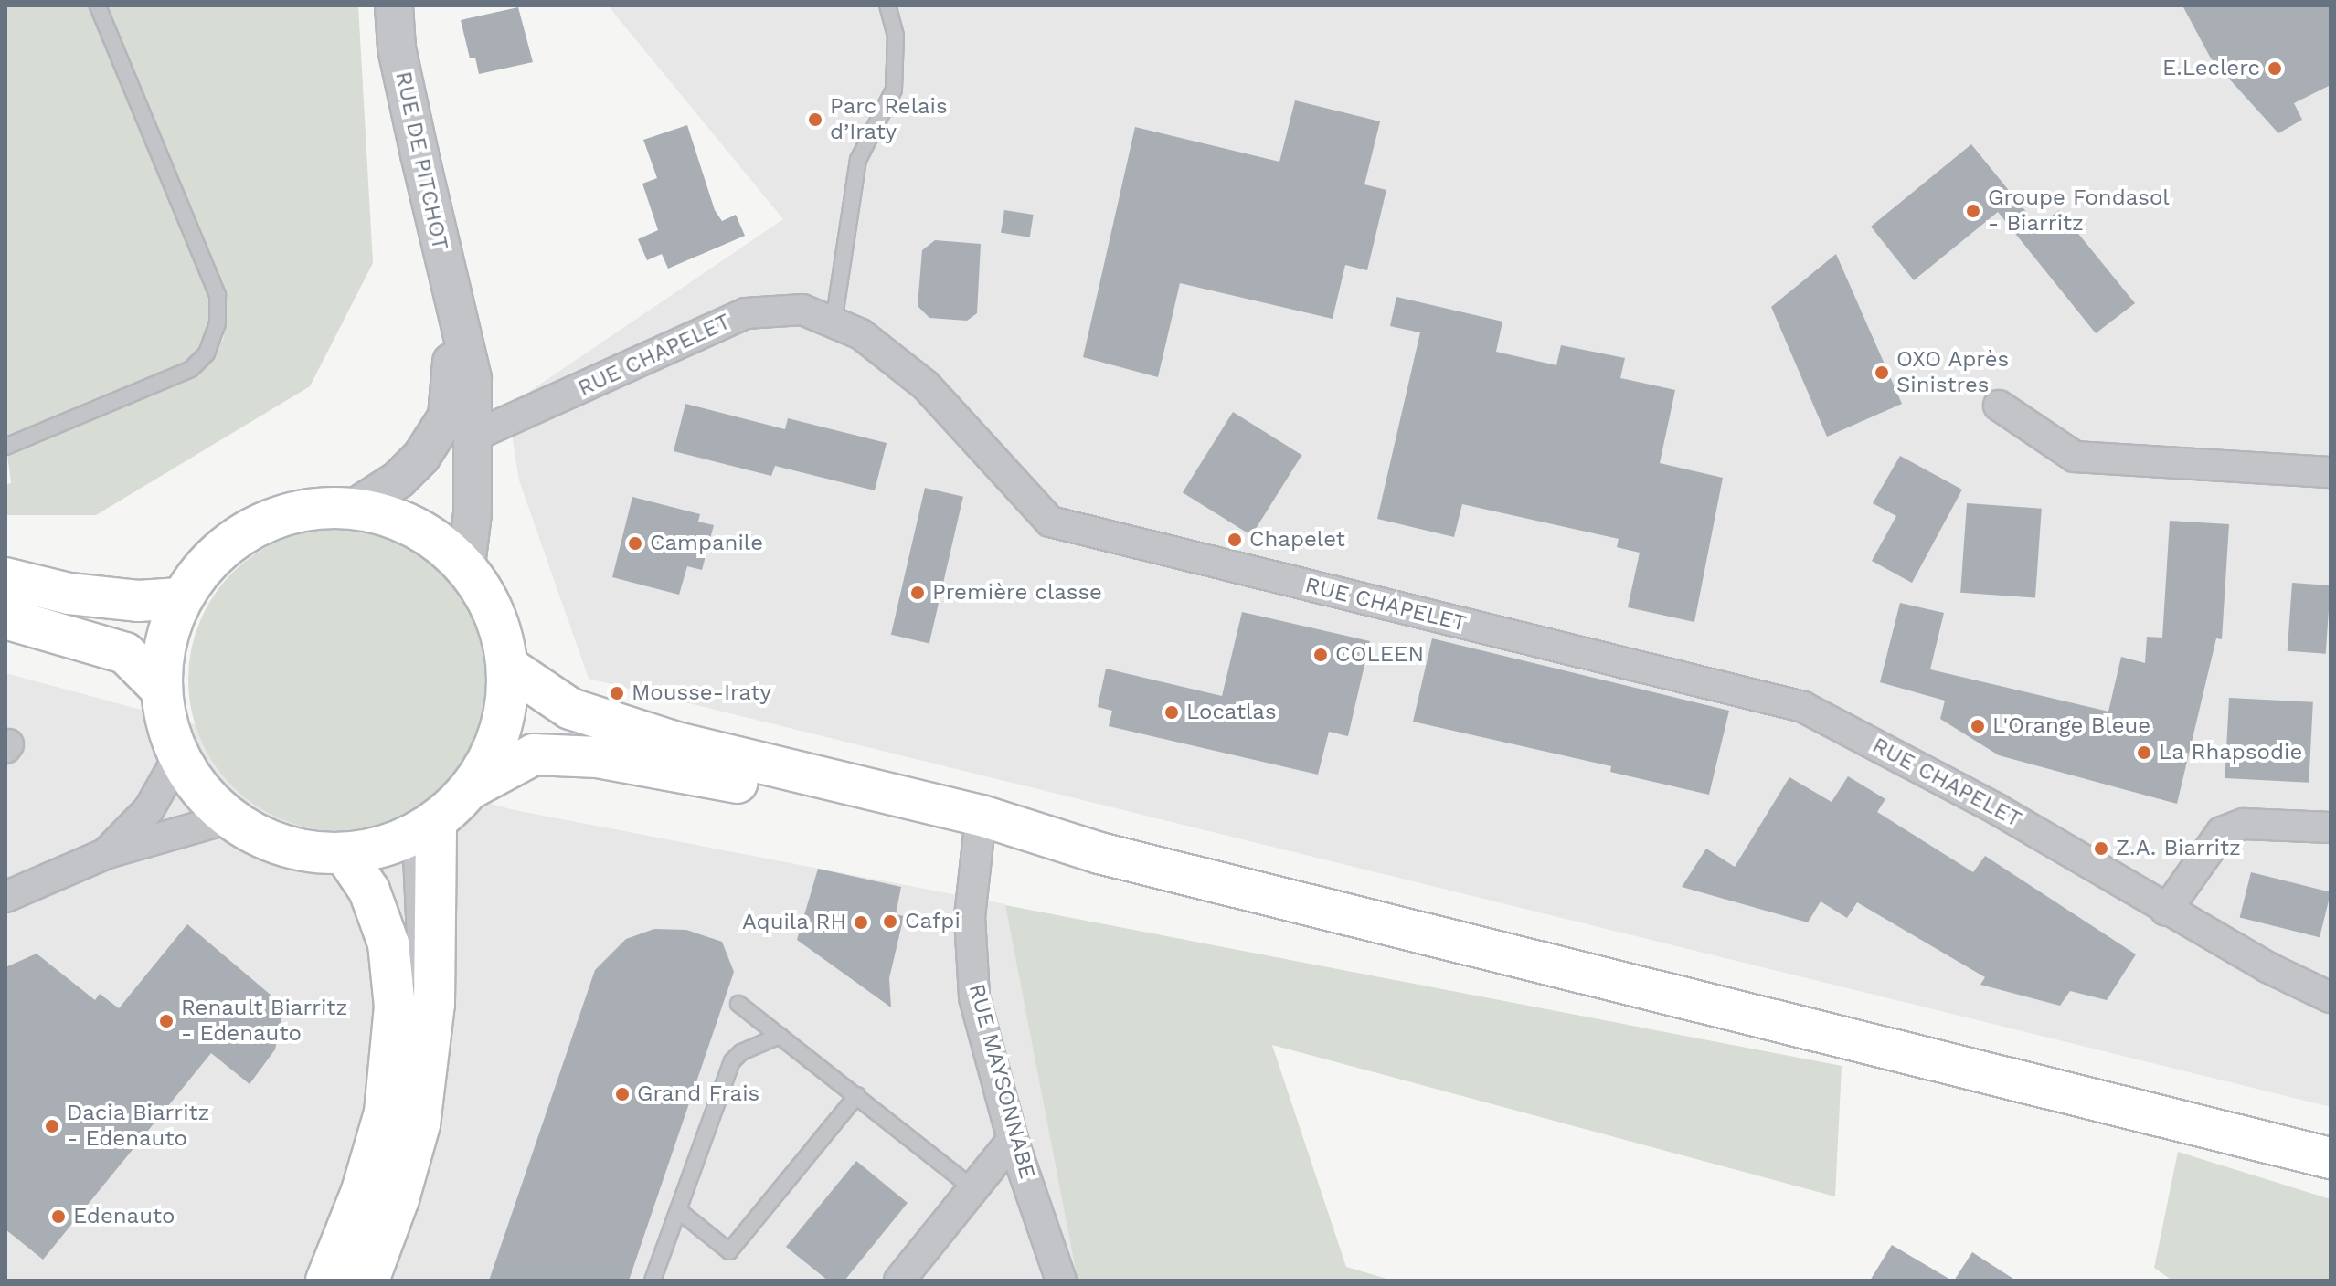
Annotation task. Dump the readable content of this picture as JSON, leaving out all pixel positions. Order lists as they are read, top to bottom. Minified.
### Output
{"streets":{"street":["RUE DE PITCHOT","RUE CHAPELET","RUE MAYSONNABE"]},"crossings":[["RUE DE PITCHOT","RUE CHAPELET"]],"places":["E.Leclerc","Parc Relais d’Iraty","Groupe Fondasol - Biarritz","OXO Après Sinistres","Chapelet","Campanile","Première classe","COLEEN","Mousse-Iraty","Locatlas","L'Orange Bleue","La Rhapsodie","Z.A. Biarritz","Cafpi","Aquila RH","Renault Biarritz - Edenauto","Grand Frais","Dacia Biarritz - Edenauto","Edenauto"]}
